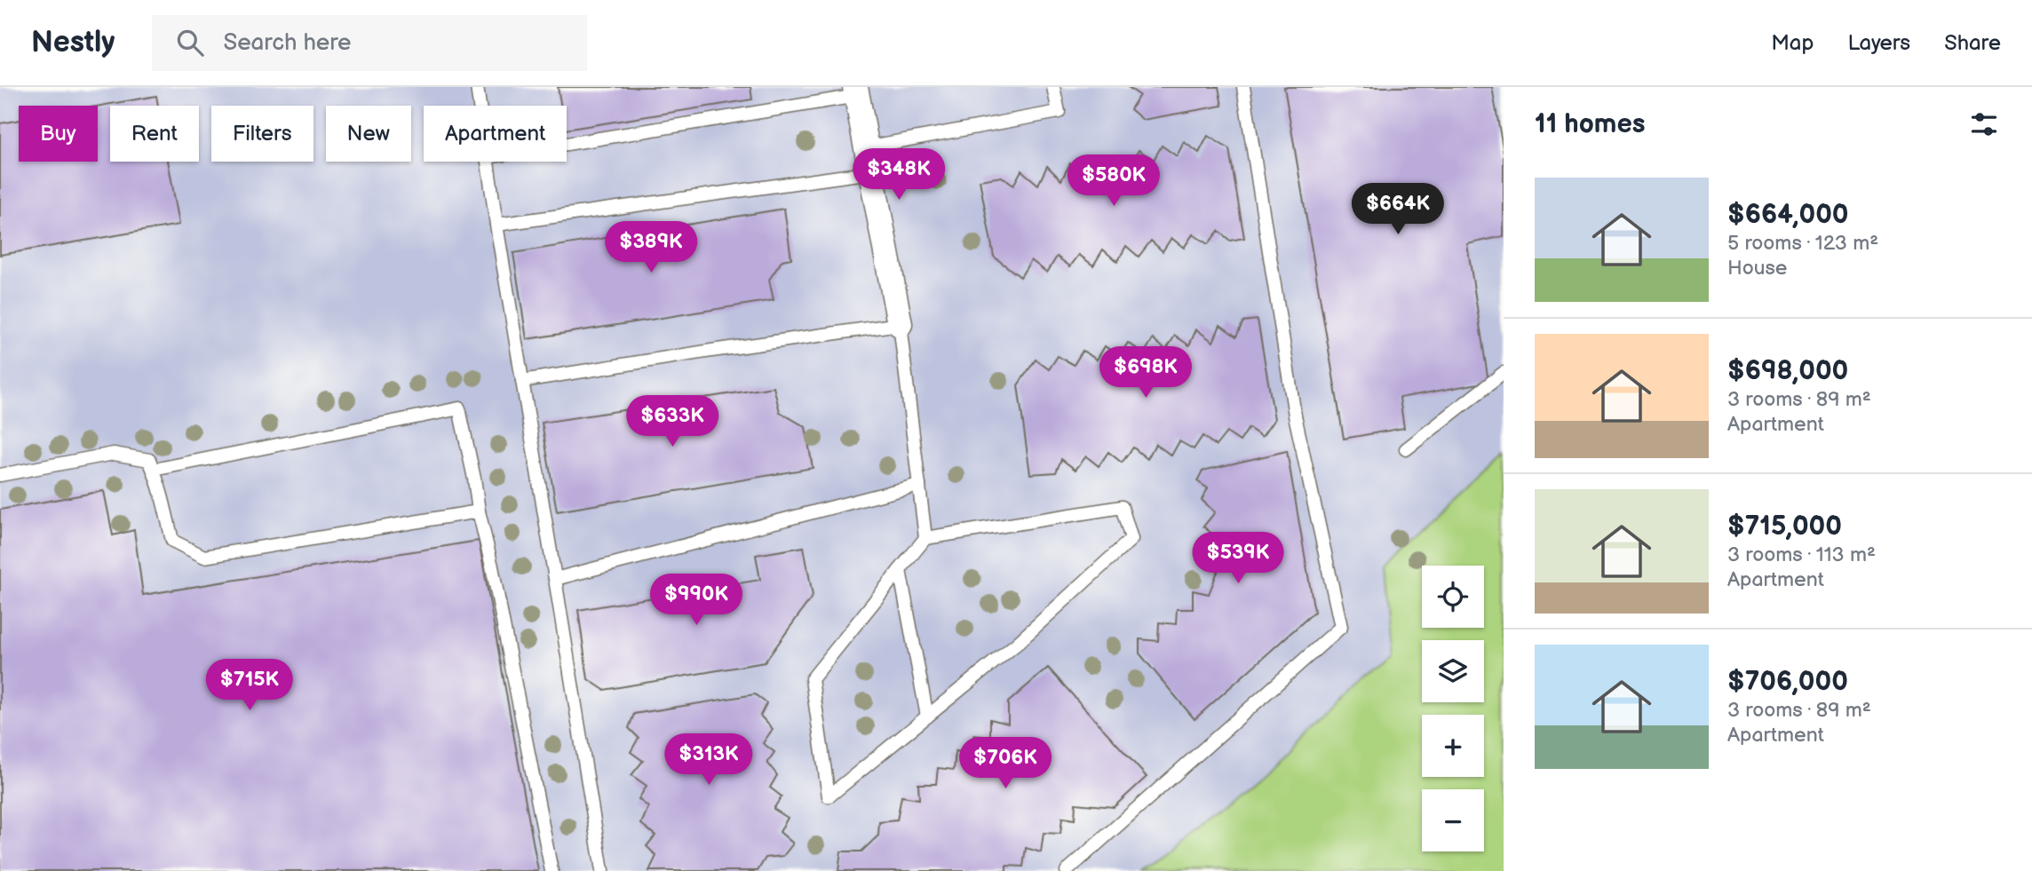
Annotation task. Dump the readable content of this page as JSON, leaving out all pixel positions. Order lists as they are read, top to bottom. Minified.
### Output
{"page":{"header":"Nestly","search":"Search here","nav":["Map","Layers","Share"],"heading":"11 homes","chip":["Buy","Rent","Filters","New","Apartment"],"price":["$348K","$580K","$664K","$389K","$698K","$633K","$539K","$990K","$715K","$313K","$706K"],"list":[{"name":"$664,000","note":"5 rooms · 123 m² · House"},{"name":"$698,000","note":"3 rooms · 89 m² · Apartment"},{"name":"$715,000","note":"3 rooms · 113 m² · Apartment"},{"name":"$706,000","note":"3 rooms · 89 m² · Apartment"}],"map_buttons":["+","−"]}}
